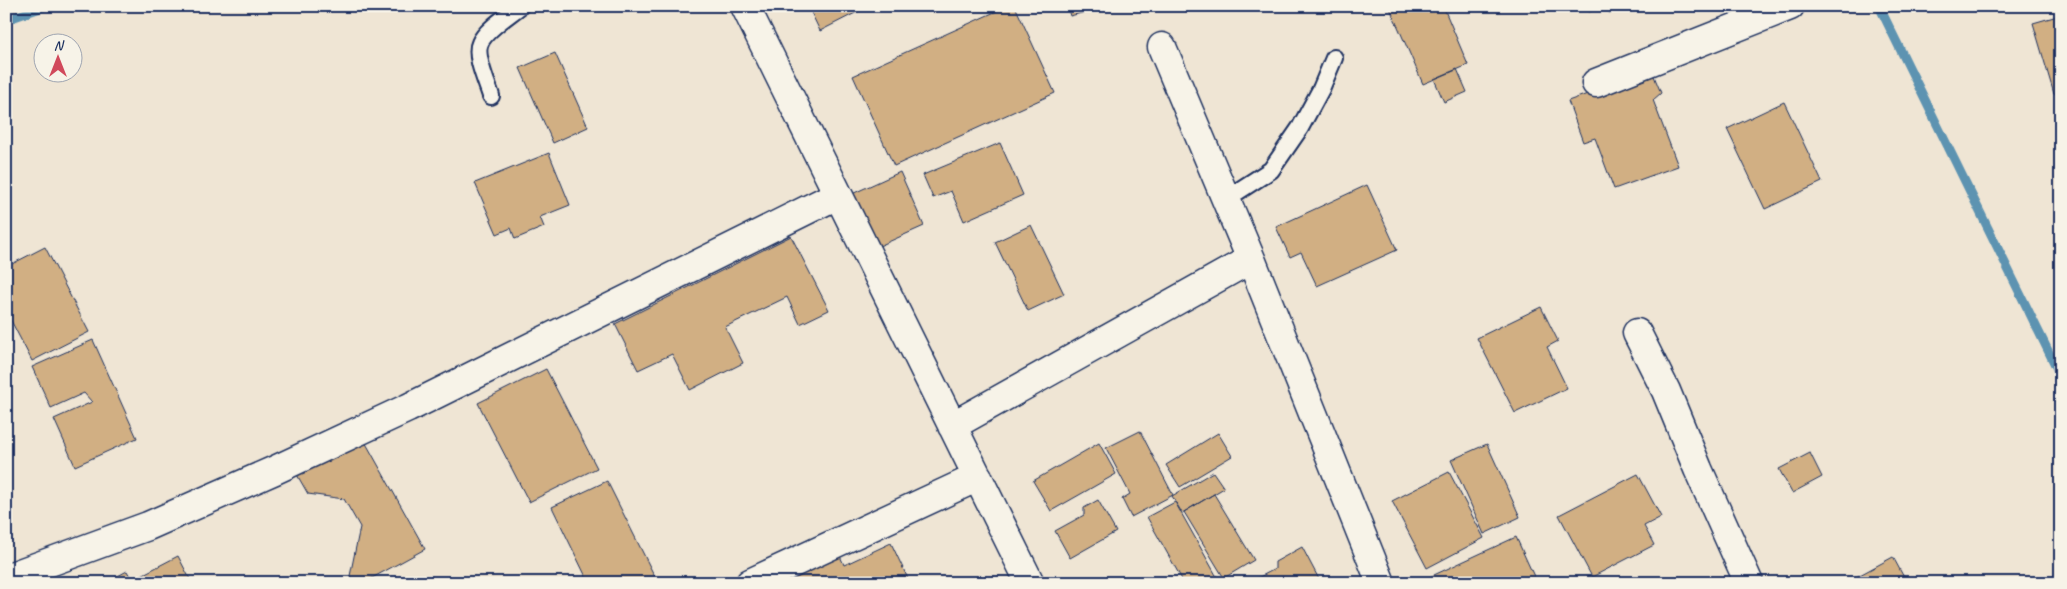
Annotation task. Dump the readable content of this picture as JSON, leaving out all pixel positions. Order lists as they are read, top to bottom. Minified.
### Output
{"north":"top"}
